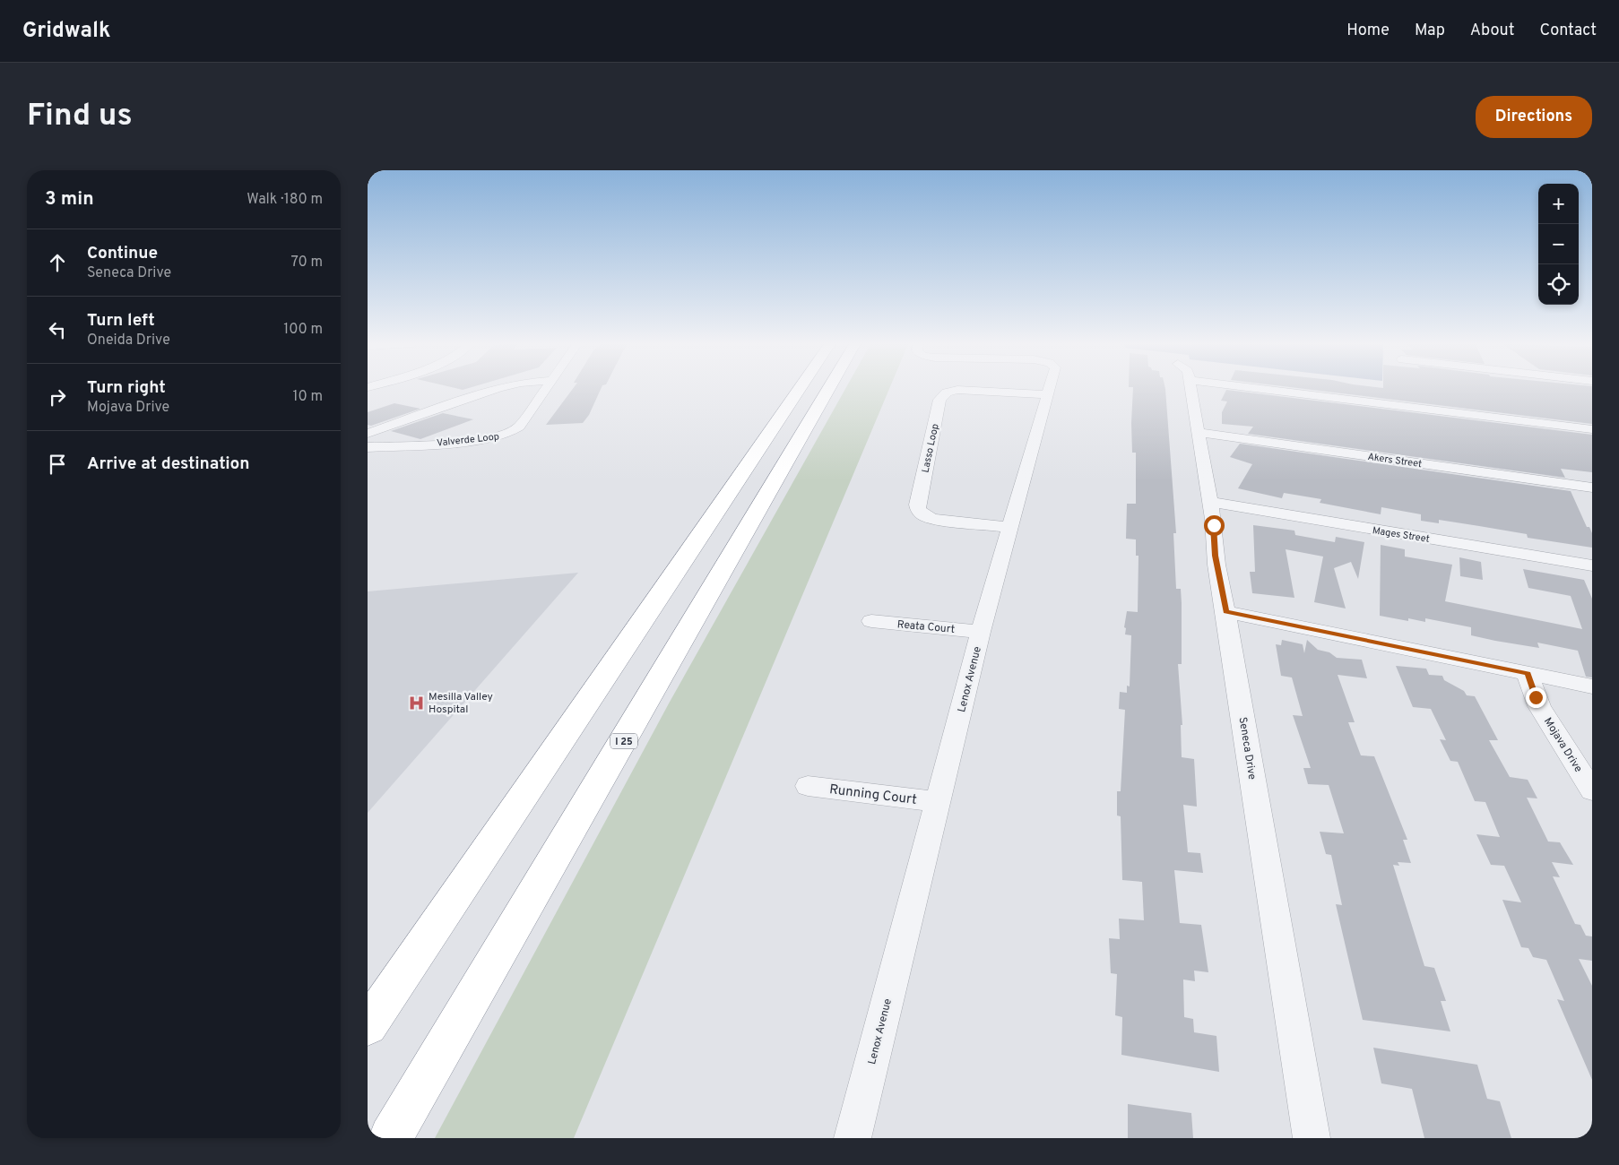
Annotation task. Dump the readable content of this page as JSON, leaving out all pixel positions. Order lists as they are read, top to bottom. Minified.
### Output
{"streets":{"highway":["I 25"],"street":["Valverde Loop","Lasso Loop","Akers Street","Mages Street","Reata Court","Lenox Avenue","Mojava Drive","Seneca Drive","Running Court"]},"crossings":[["Lasso Loop","Lenox Avenue"],["Akers Street","Seneca Drive"],["Mages Street","Seneca Drive"],["Reata Court","Lenox Avenue"],["Lenox Avenue","Running Court"]],"places":{"hospital":["Mesilla Valley Hospital"]},"page":{"header":"Gridwalk","nav":["Home","Map","About","Contact"],"buttons":"Directions","title":"Find us","heading":["3 min","Walk · 180 m"],"map_buttons":["+","−"],"list":[["Continue","Seneca Drive","70 m"],["Turn left","Oneida Drive","100 m"],["Turn right","Mojava Drive","10 m"],"Arrive at destination"]}}
